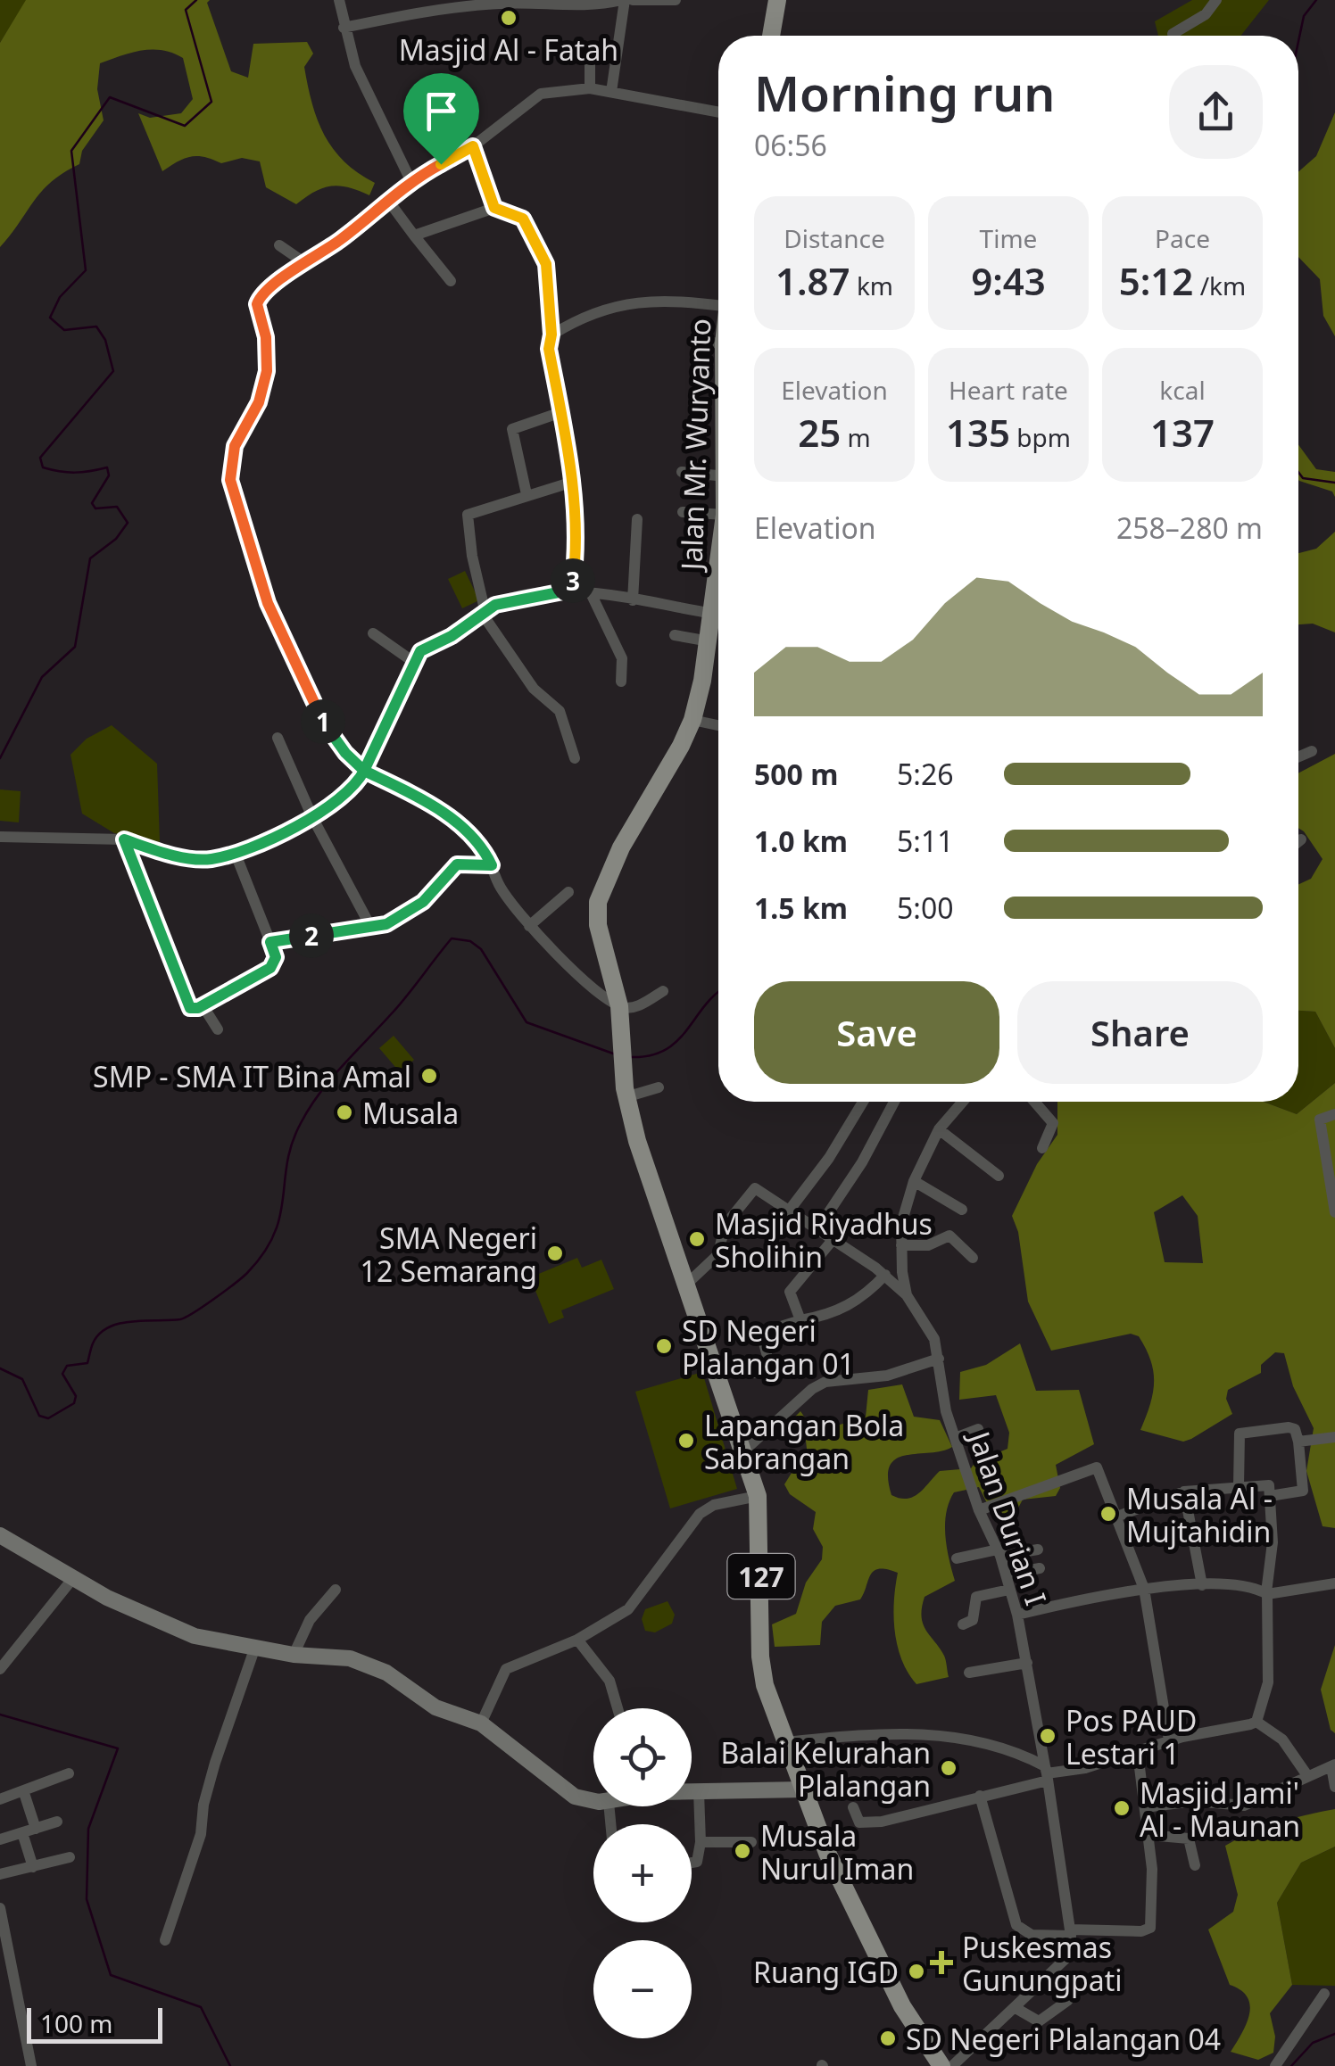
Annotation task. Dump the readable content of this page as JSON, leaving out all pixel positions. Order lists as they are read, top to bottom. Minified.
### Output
{"streets":{"main road":["Jalan Mr. Wuryanto","127"],"street":["Jalan Durian I"]},"places":{"other":["Masjid Al - Fatah","SMP - SMA IT Bina Amal","Musala","Masjid Riyadhus Sholihin","SMA Negeri 12 Semarang","SD Negeri Plalangan 01","Lapangan Bola Sabrangan","Musala Al - Mujtahidin","Pos PAUD Lestari 1","Balai Kelurahan Plalangan","Masjid Jami' Al - Maunan","Musala Nurul Iman","Ruang IGD","SD Negeri Plalangan 04"],"health":["Puskesmas Gunungpati"]},"scale_bar":"100 m","page":{"heading":["Morning run","06:56"],"stats":[["Distance","1.87 km"],["Time","9:43"],["Pace","5:12 /km"],["Elevation","25 m"],["Heart rate","135 bpm"],["kcal","137"]],"chart":["Elevation","258–280 m"],"pins":["3","1","2"],"list":[{"name":"500 m","note":"5:26"},{"name":"1.0 km","note":"5:11"},{"name":"1.5 km","note":"5:00"}],"buttons":["Save","Share"],"map_buttons":["+","−"],"scale":"100 m"}}
